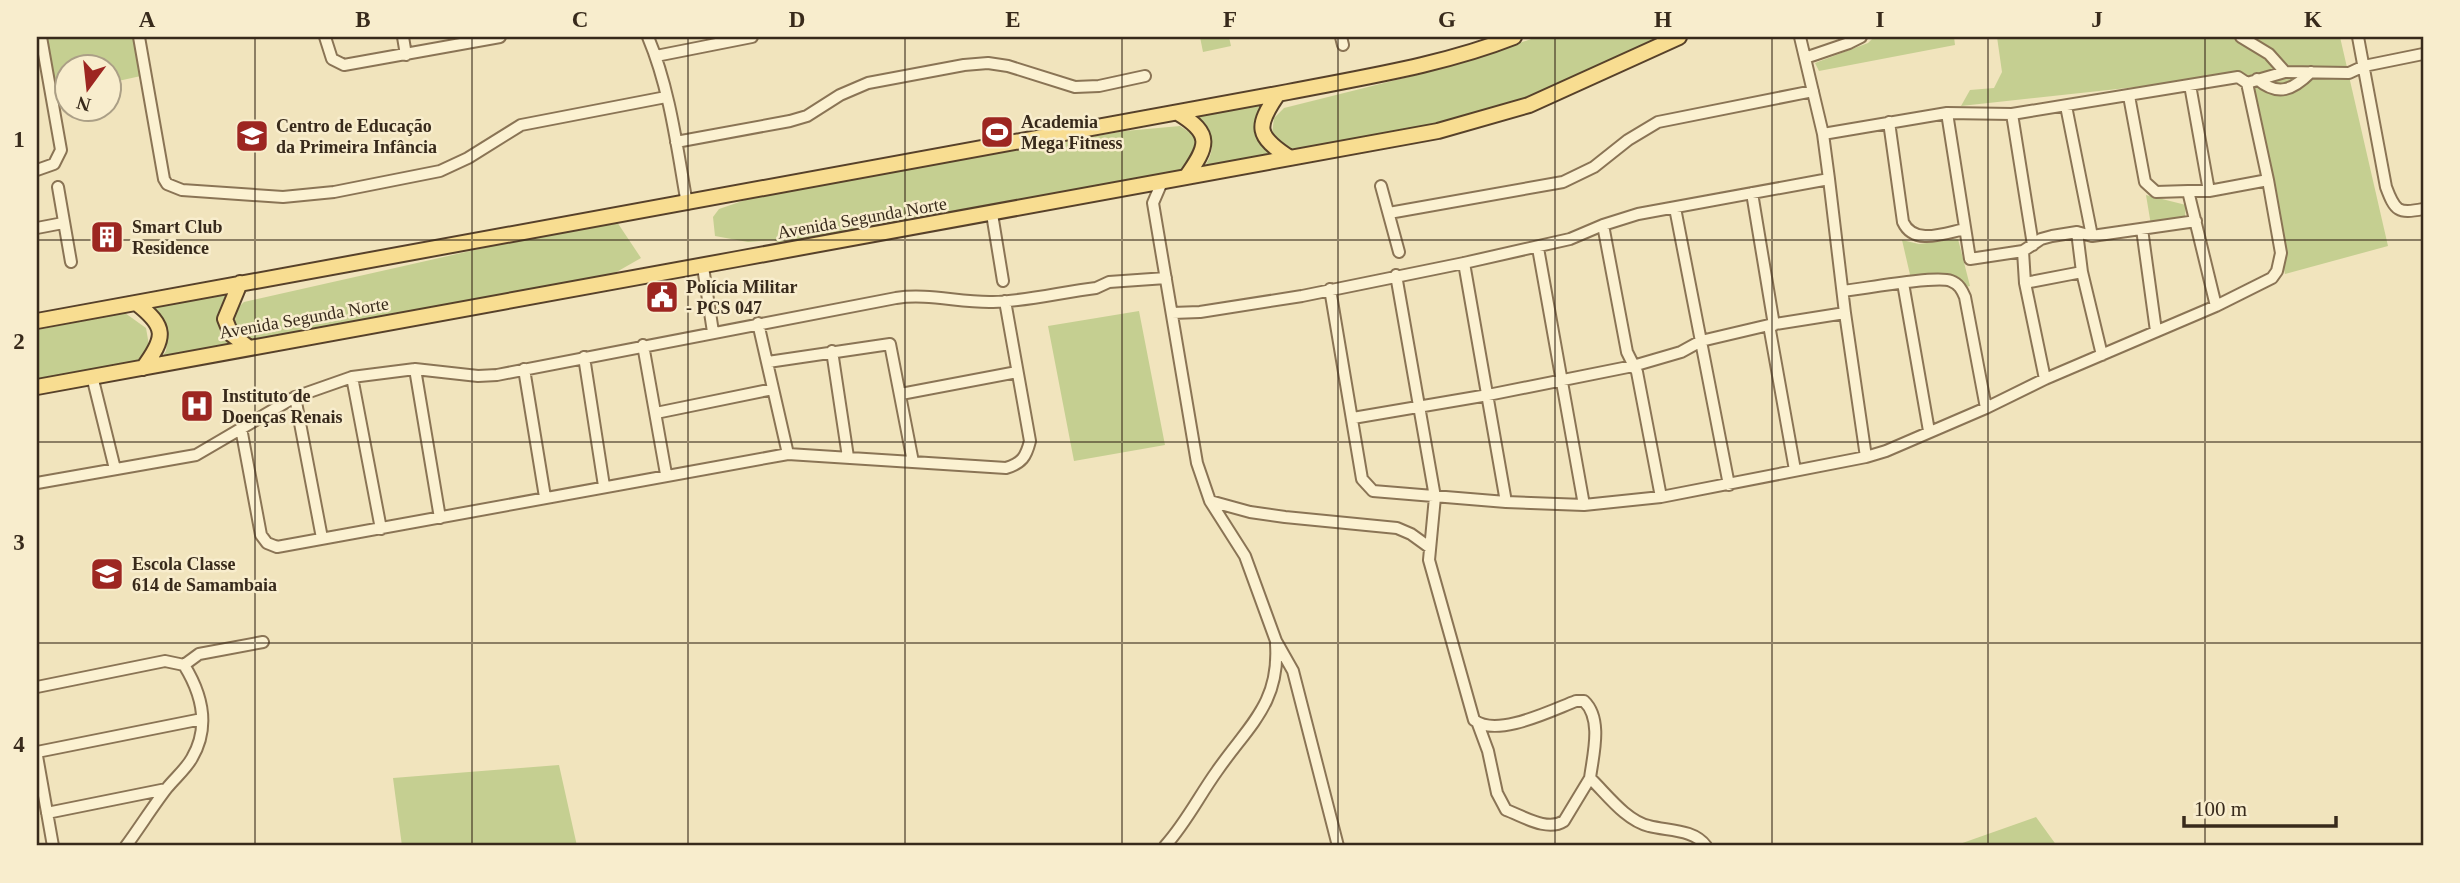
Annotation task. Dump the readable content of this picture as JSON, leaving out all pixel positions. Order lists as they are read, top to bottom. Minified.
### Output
{"streets":{"main road":["Avenida Segunda Norte"]},"places":{"sports":["Academia Mega Fitness"],"school or university":["Centro de Educação da Primeira Infância","Escola Classe 614 de Samambaia"],"building":["Smart Club Residence"],"public building":["Polícia Militar - PCS 047"],"hospital":["Instituto de Doenças Renais"]},"scale_bar":"100 m","north":"bottom","grid":{"columns":["A","B","C","D","E","F","G","H","I","J","K"],"rows":["1","2","3","4"]}}
